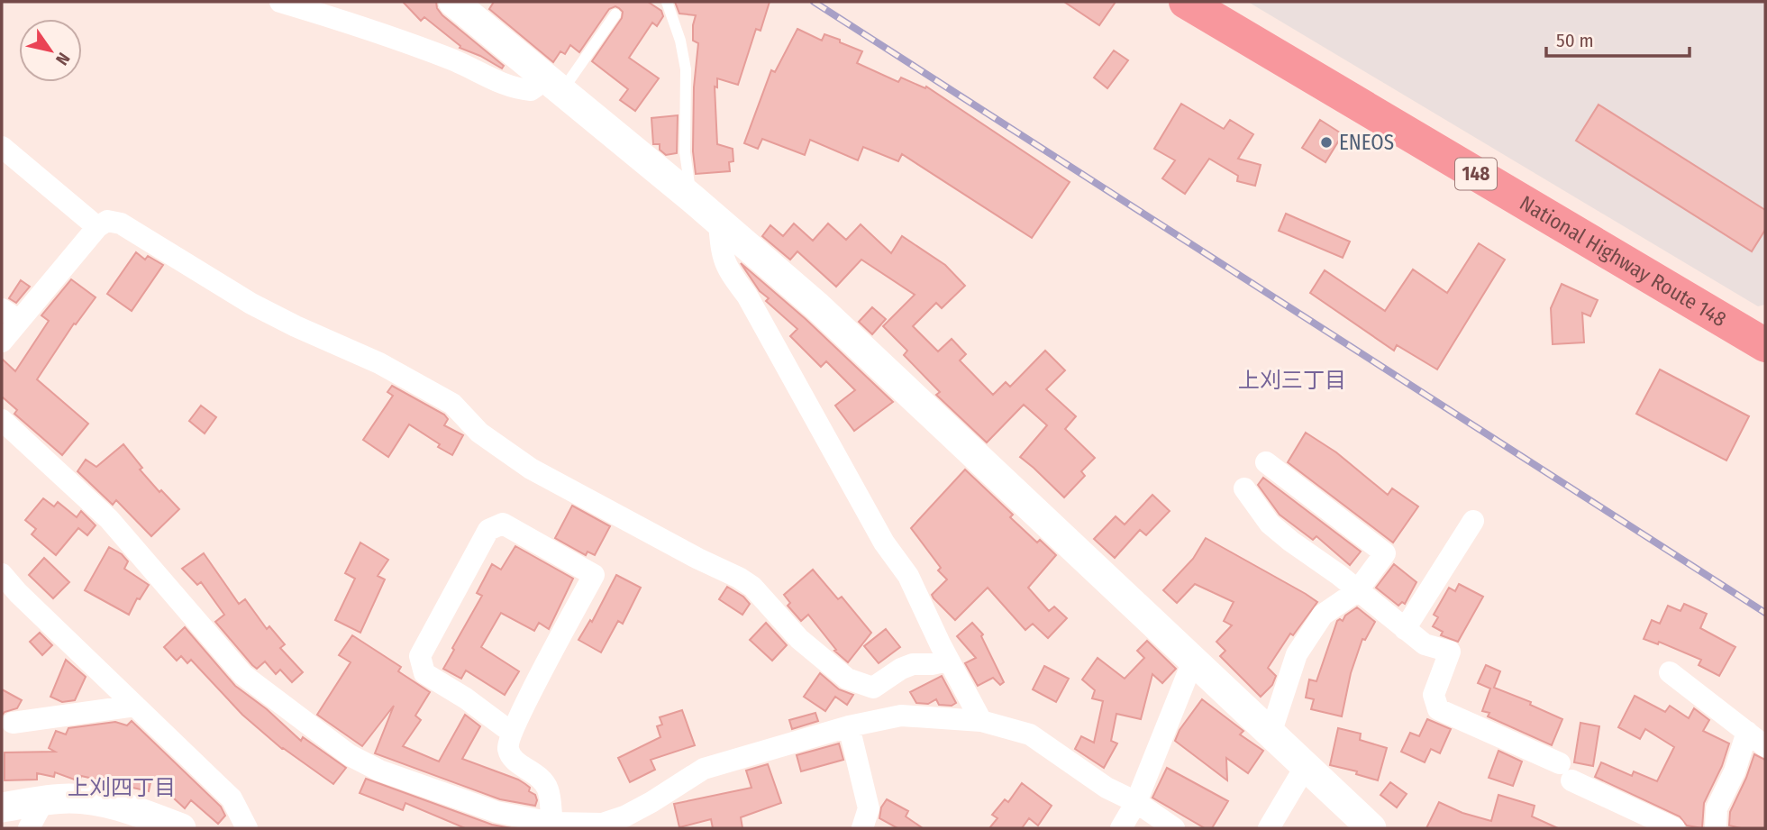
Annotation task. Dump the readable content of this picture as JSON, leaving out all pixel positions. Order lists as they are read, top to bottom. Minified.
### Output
{"streets":{"highway":["148","National Highway Route 148"]},"districts":["上刈三丁目","上刈四丁目"],"places":["ENEOS"],"scale_bar":"50 m","north":"bottom right"}
